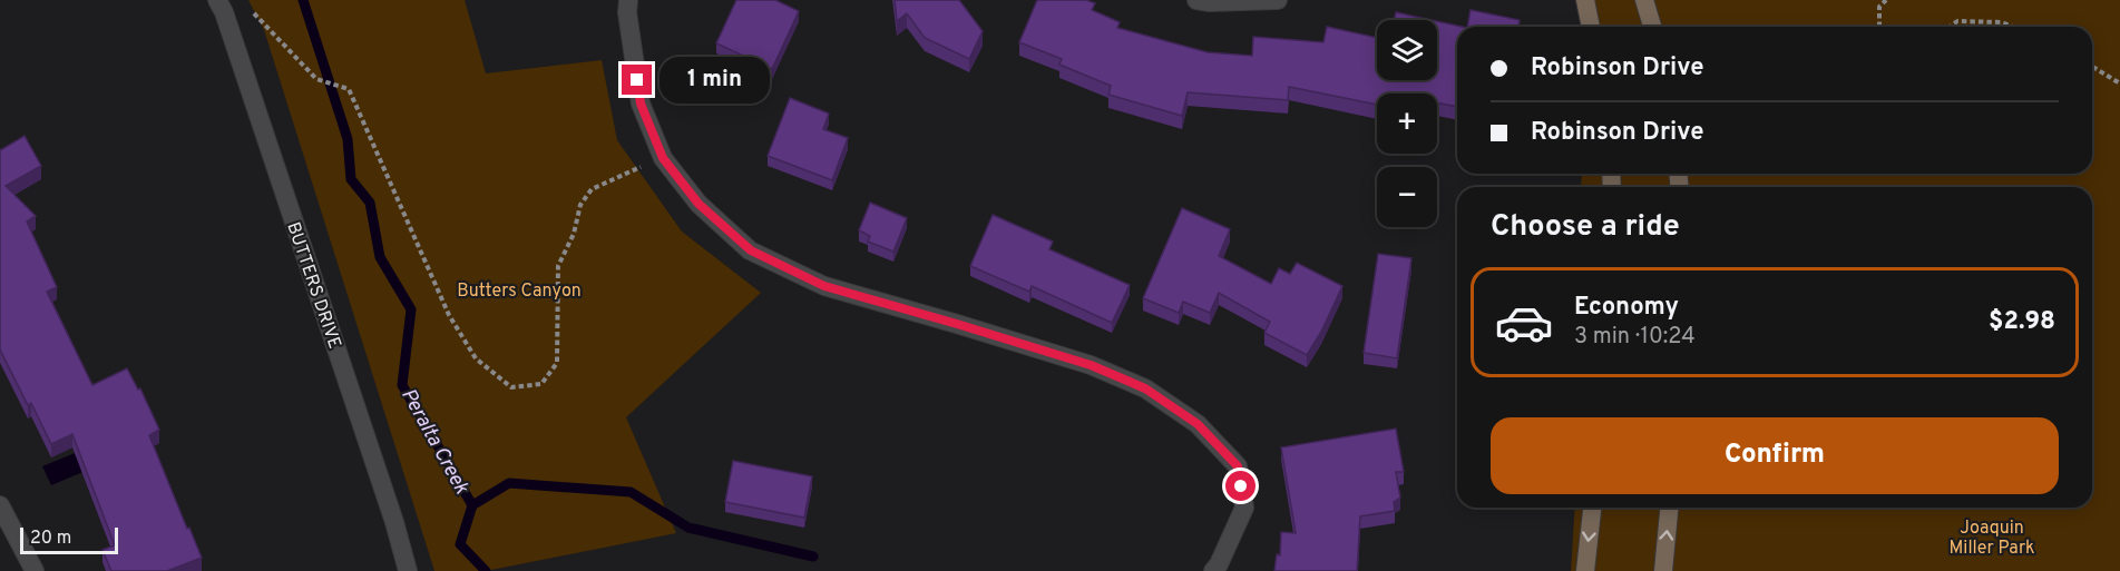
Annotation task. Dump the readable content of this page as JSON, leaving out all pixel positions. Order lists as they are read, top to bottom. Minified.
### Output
{"streets":{"street":["BUTTERS DRIVE"]},"water":["Peralta Creek"],"parks":["Butters Canyon","Joaquin Miller Park"],"scale_bar":"20 m","page":{"map_buttons":["+","−"],"banner":["Robinson Drive","Robinson Drive"],"bubble":"1 min","heading":"Choose a ride","list":[{"name":"Economy","note":"3 min · 10:24","value":"$2.98"}],"buttons":"Confirm","scale":"20 m"}}
